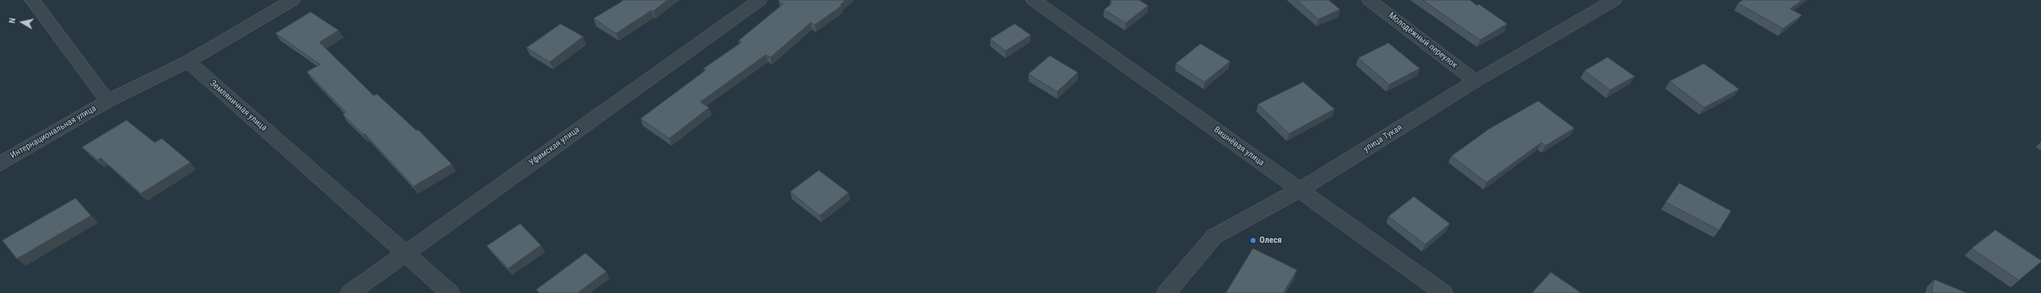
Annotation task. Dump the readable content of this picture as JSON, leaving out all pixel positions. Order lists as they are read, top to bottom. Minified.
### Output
{"streets":{"street":["Молодёжный переулок","Земляничная улица","Интернациональная улица","улица Тукая","Уфимская улица","Вишнёвая улица"]},"crossings":[["Молодёжный переулок","улица Тукая"],["Земляничная улица","Уфимская улица"],["улица Тукая","Вишнёвая улица"]],"places":["Олеся"],"north":"left"}
